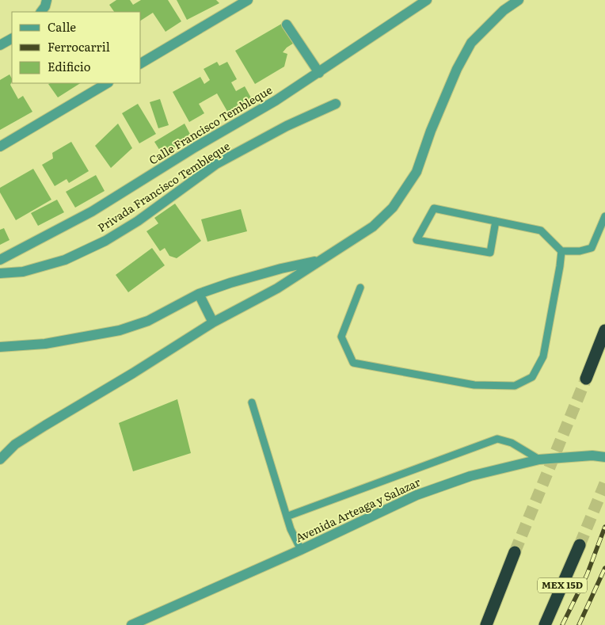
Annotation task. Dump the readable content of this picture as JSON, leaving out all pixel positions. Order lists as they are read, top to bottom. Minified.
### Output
{"streets":{"highway":["MEX 15D"],"street":["Calle Francisco Tembleque","Privada Francisco Tembleque","Avenida Arteaga y Salazar"]},"legend":["Calle","Ferrocarril","Edificio"]}
